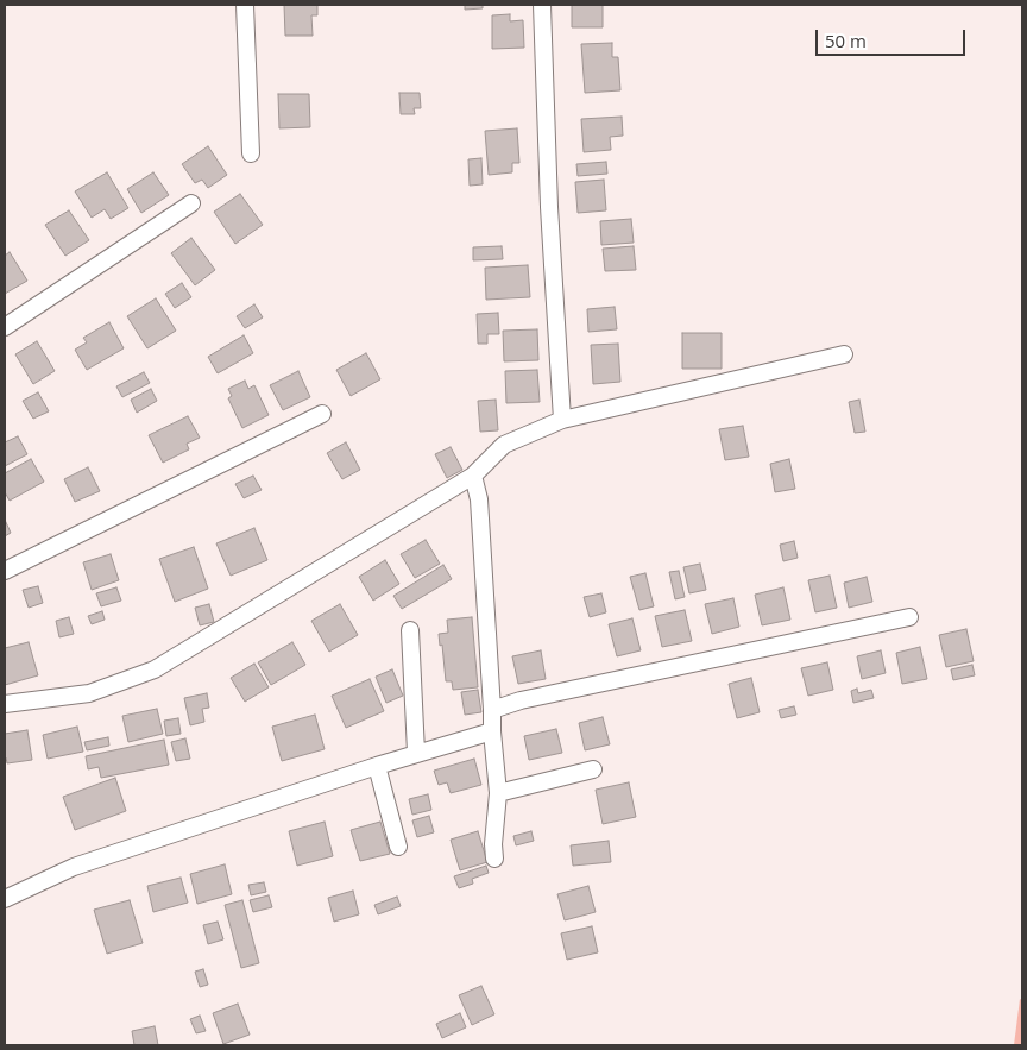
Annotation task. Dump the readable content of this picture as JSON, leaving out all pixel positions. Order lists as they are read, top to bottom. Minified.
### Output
{"scale_bar":"50 m"}
